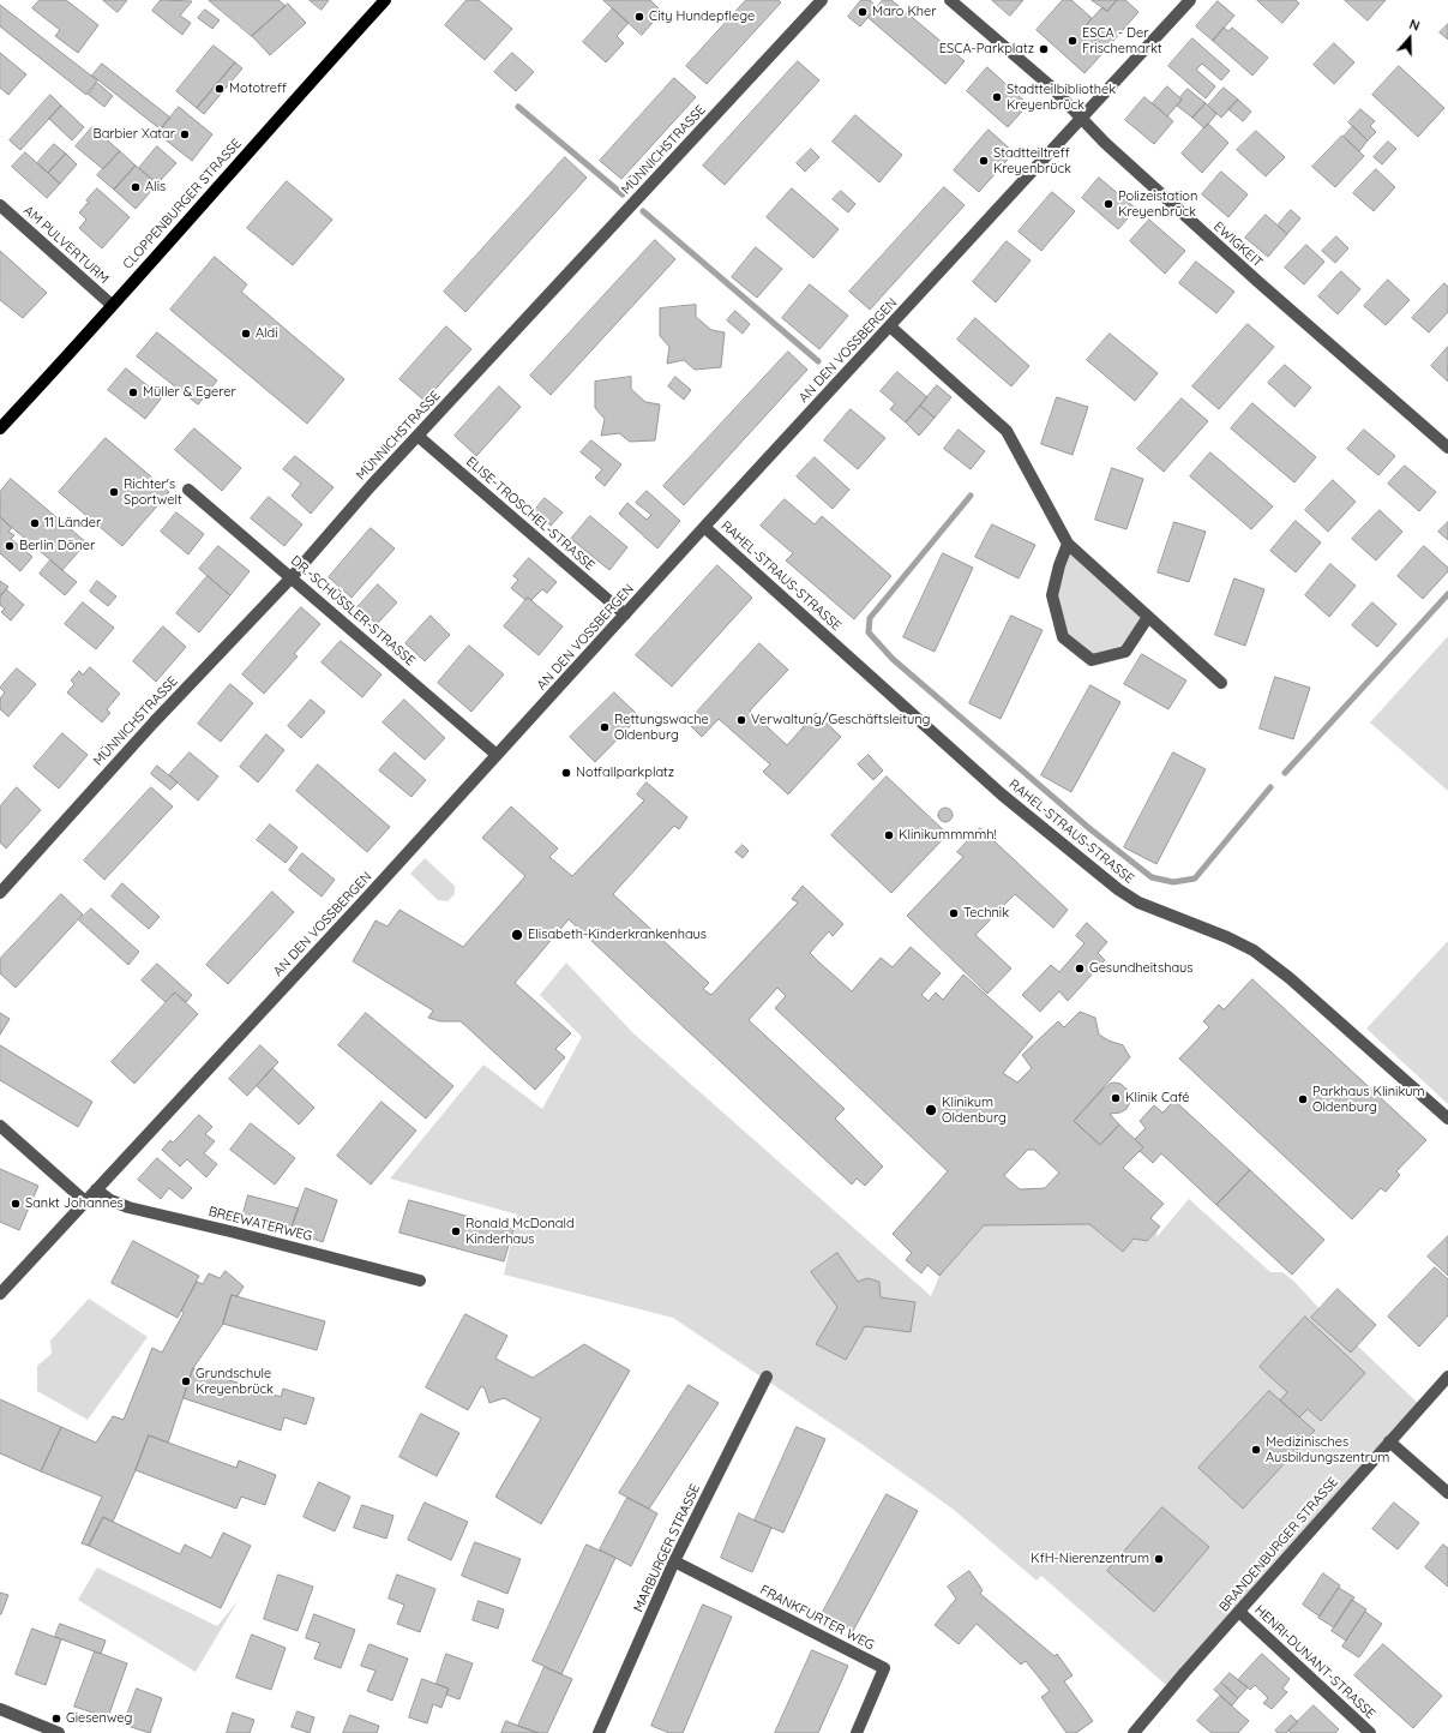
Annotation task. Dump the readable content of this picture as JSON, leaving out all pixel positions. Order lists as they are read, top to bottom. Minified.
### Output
{"streets":{"main road":["CLOPPENBURGER STRASSE"],"street":["MÜNNICHSTRASSE","AM PULVERTURM","EWIGKEIT","AN DEN VOSSBERGEN","ELISE-TROSCHEL-STRASSE","RAHEL-STRAUS-STRASSE","DR.-SCHÜSSLER-STRASSE","BREEWATERWEG","BRANDENBURGER STRASSE","MARBURGER STRASSE","FRANKFURTER WEG","HENRI-DUNANT-STRASSE"]},"crossings":[["MÜNNICHSTRASSE","ELISE-TROSCHEL-STRASSE"],["MÜNNICHSTRASSE","DR.-SCHÜSSLER-STRASSE"],["CLOPPENBURGER STRASSE","AM PULVERTURM"],["EWIGKEIT","AN DEN VOSSBERGEN"],["AN DEN VOSSBERGEN","ELISE-TROSCHEL-STRASSE"],["AN DEN VOSSBERGEN","RAHEL-STRAUS-STRASSE"],["AN DEN VOSSBERGEN","DR.-SCHÜSSLER-STRASSE"],["AN DEN VOSSBERGEN","BREEWATERWEG"],["BRANDENBURGER STRASSE","HENRI-DUNANT-STRASSE"],["MARBURGER STRASSE","FRANKFURTER WEG"]],"places":["Maro Kher","City Hundepflege","ESCA - Der Frischemarkt","ESCA-Parkplatz","Mototreff","Stadtteilbibliothek Kreyenbrück","Barbier Xatar","Stadtteiltreff Kreyenbrück","Alis","Polizeistation Kreyenbrück","Aldi","Müller & Egerer","Richter's Sportwelt","11 Länder","Berlin Döner","Verwaltung/Geschäftsleitung","Rettungswache Oldenburg","Notfallparkplatz","Klinikummmmh!","Technik","Elisabeth-Kinderkrankenhaus","Gesundheitshaus","Klinik Café","Parkhaus Klinikum Oldenburg","Klinikum Oldenburg","Sankt Johannes","Ronald McDonald Kinderhaus","Grundschule Kreyenbrück","Medizinisches Ausbildungszentrum","KfH-Nierenzentrum","Giesenweg"],"north":"top"}
